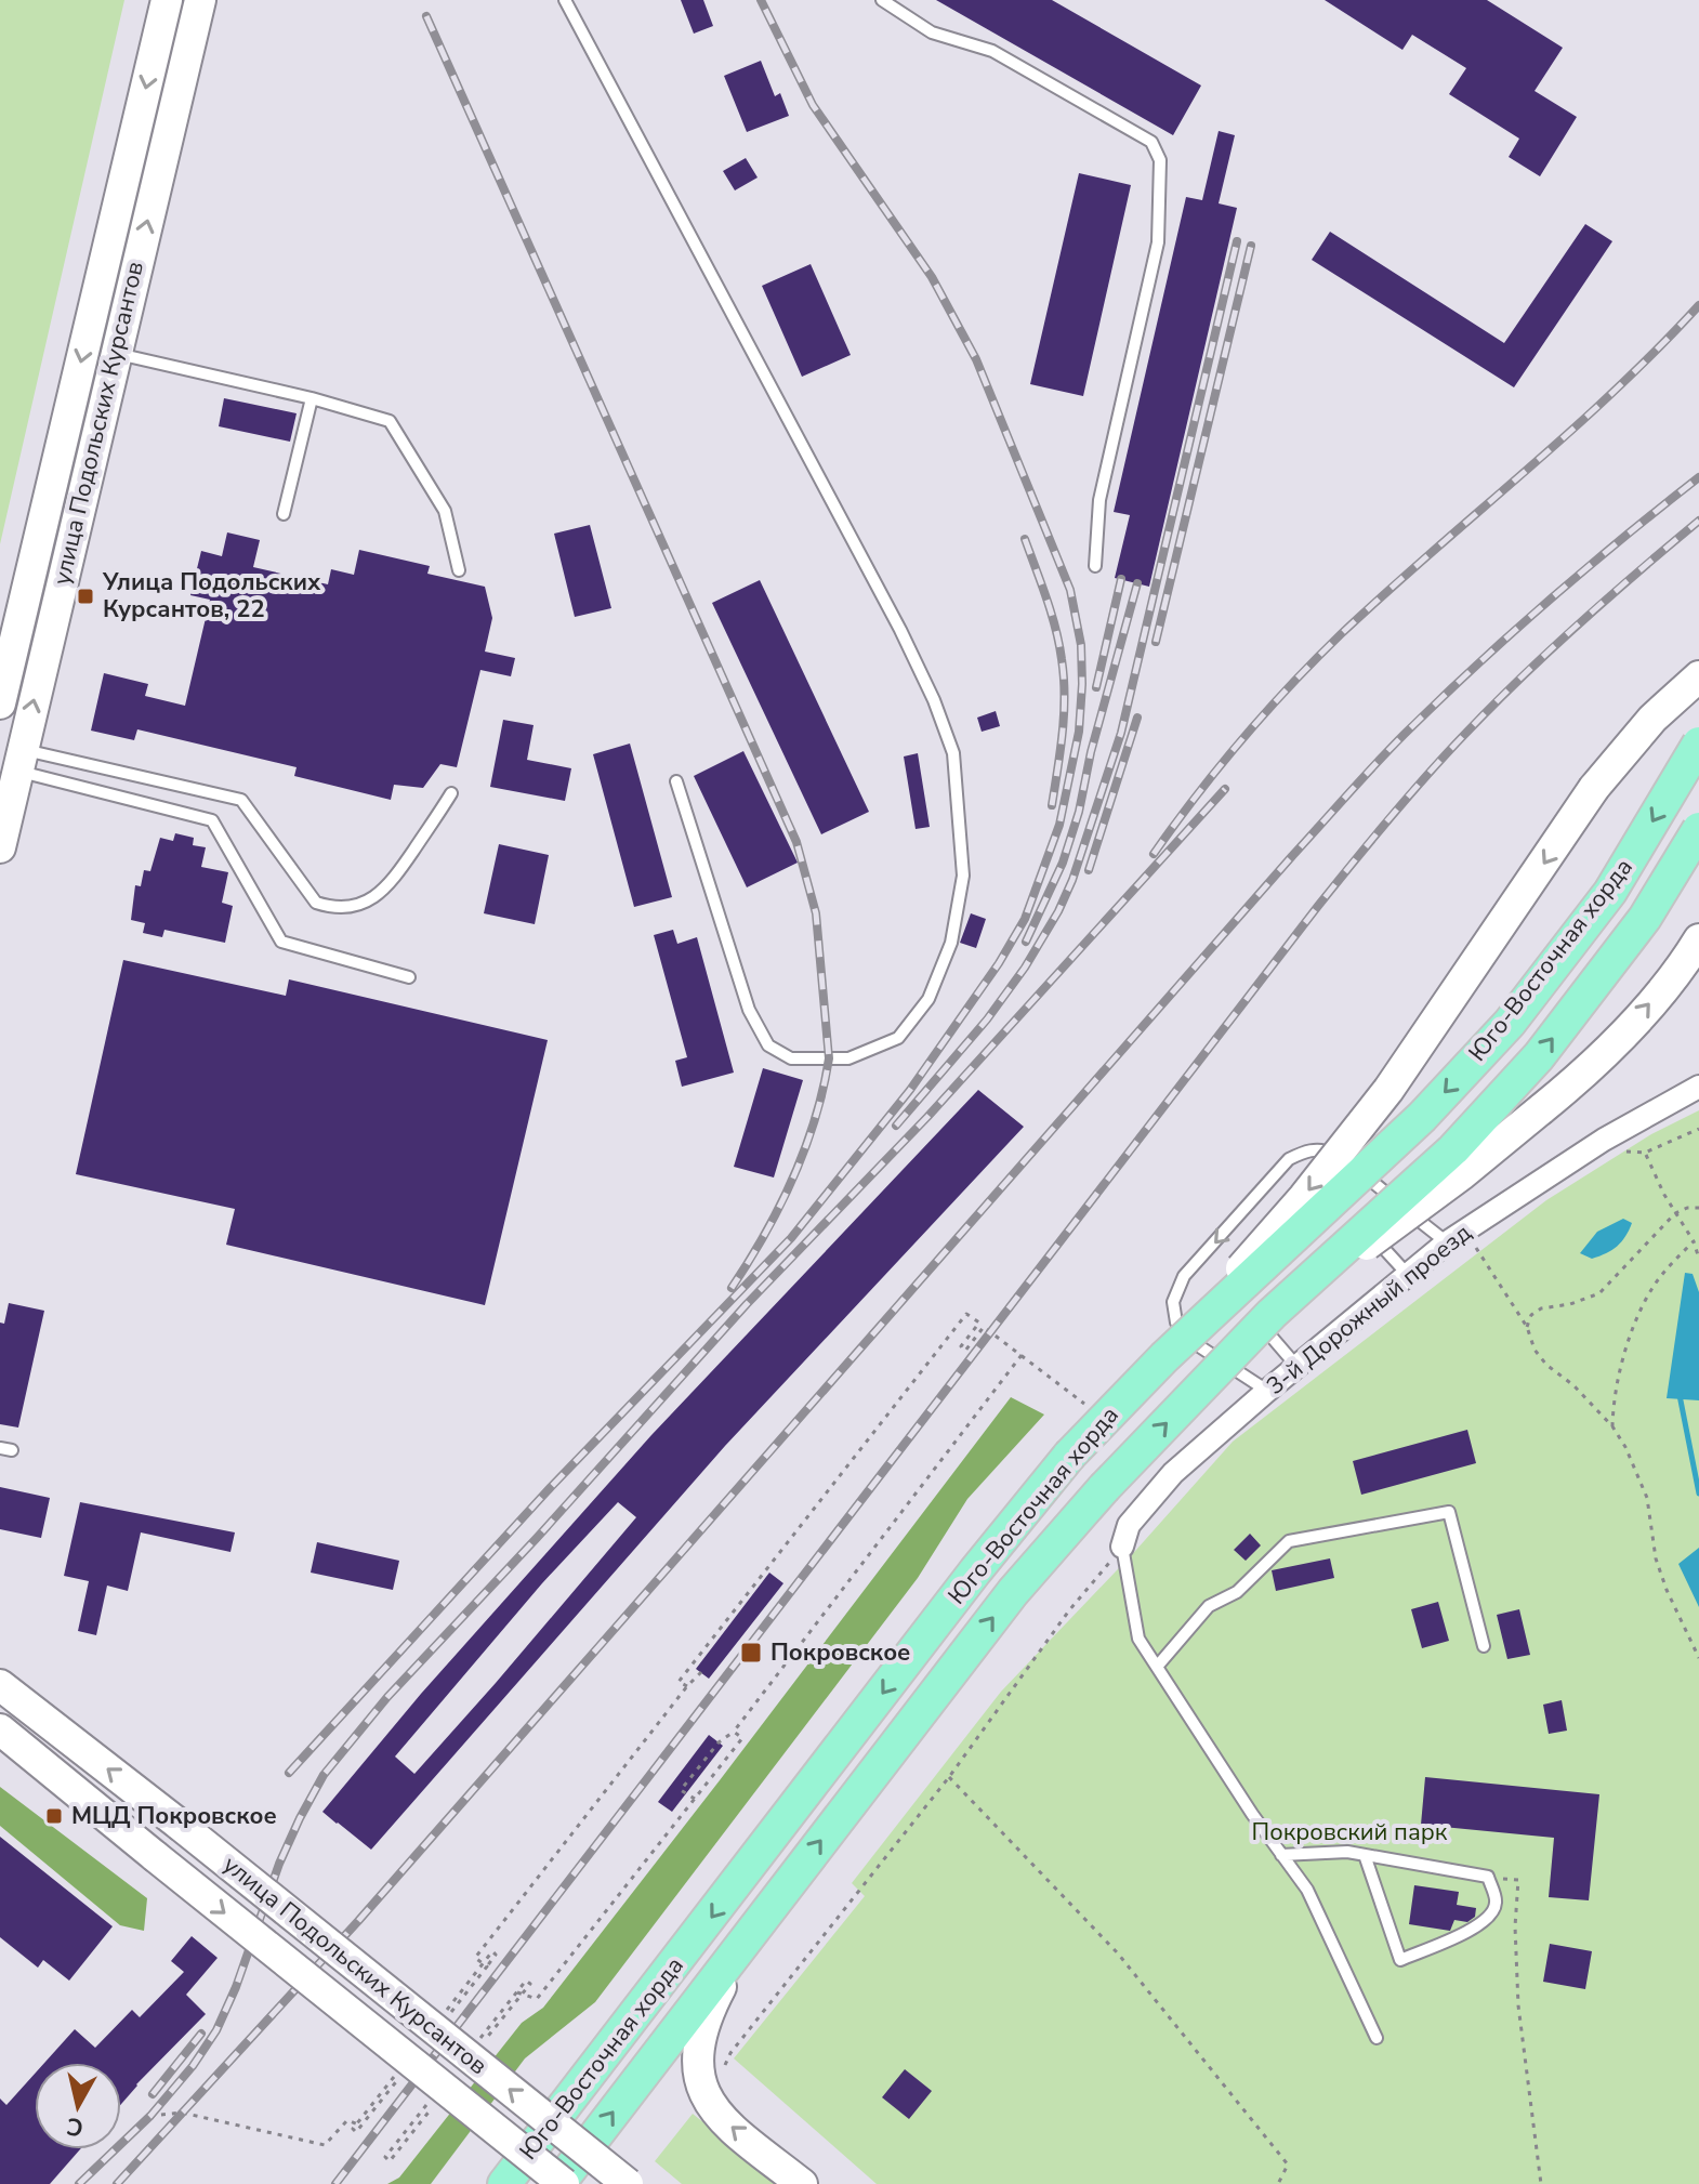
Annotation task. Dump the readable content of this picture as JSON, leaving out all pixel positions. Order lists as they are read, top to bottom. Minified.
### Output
{"streets":{"main road":["улица Подольских Курсантов","Юго-Восточная хорда"],"street":["3-й Дорожный проезд"]},"crossings":[["улица Подольских Курсантов","Юго-Восточная хорда"]],"parks":["Покровский парк"],"places":{"transit":["Улица Подольских Курсантов, 22","Покровское","МЦД Покровское"]},"north":"bottom"}
